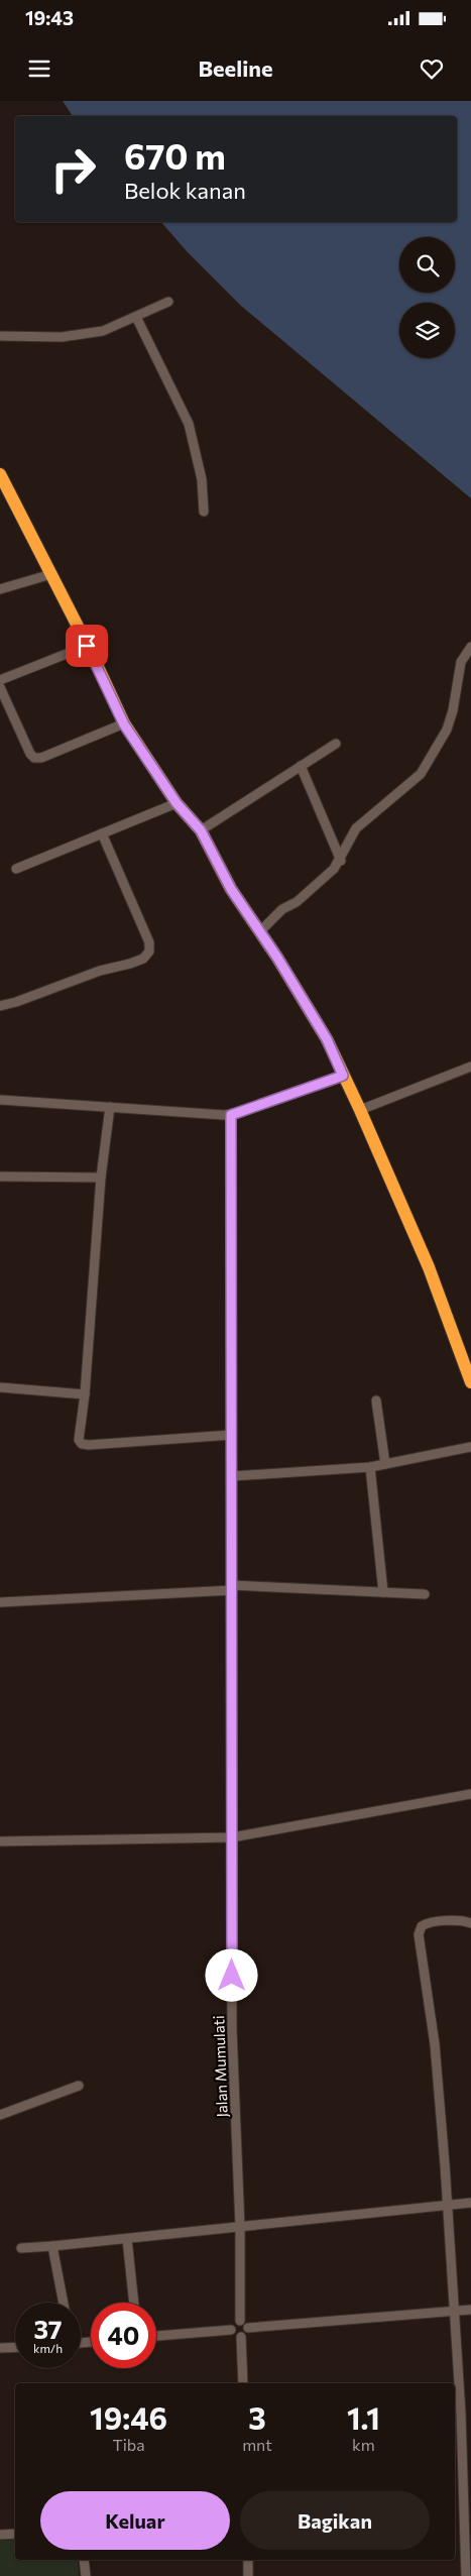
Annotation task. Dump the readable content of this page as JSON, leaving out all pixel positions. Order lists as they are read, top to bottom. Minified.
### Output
{"streets":{"street":["Jalan Mumulati"]},"page":{"status":"19:43","header":"Beeline","turn":["670 m","Belok kanan"],"speed":"37 km/h","limit":"40","eta":["19:46","Tiba","3","mnt","1.1","km"],"buttons":["Keluar","Bagikan"]}}
